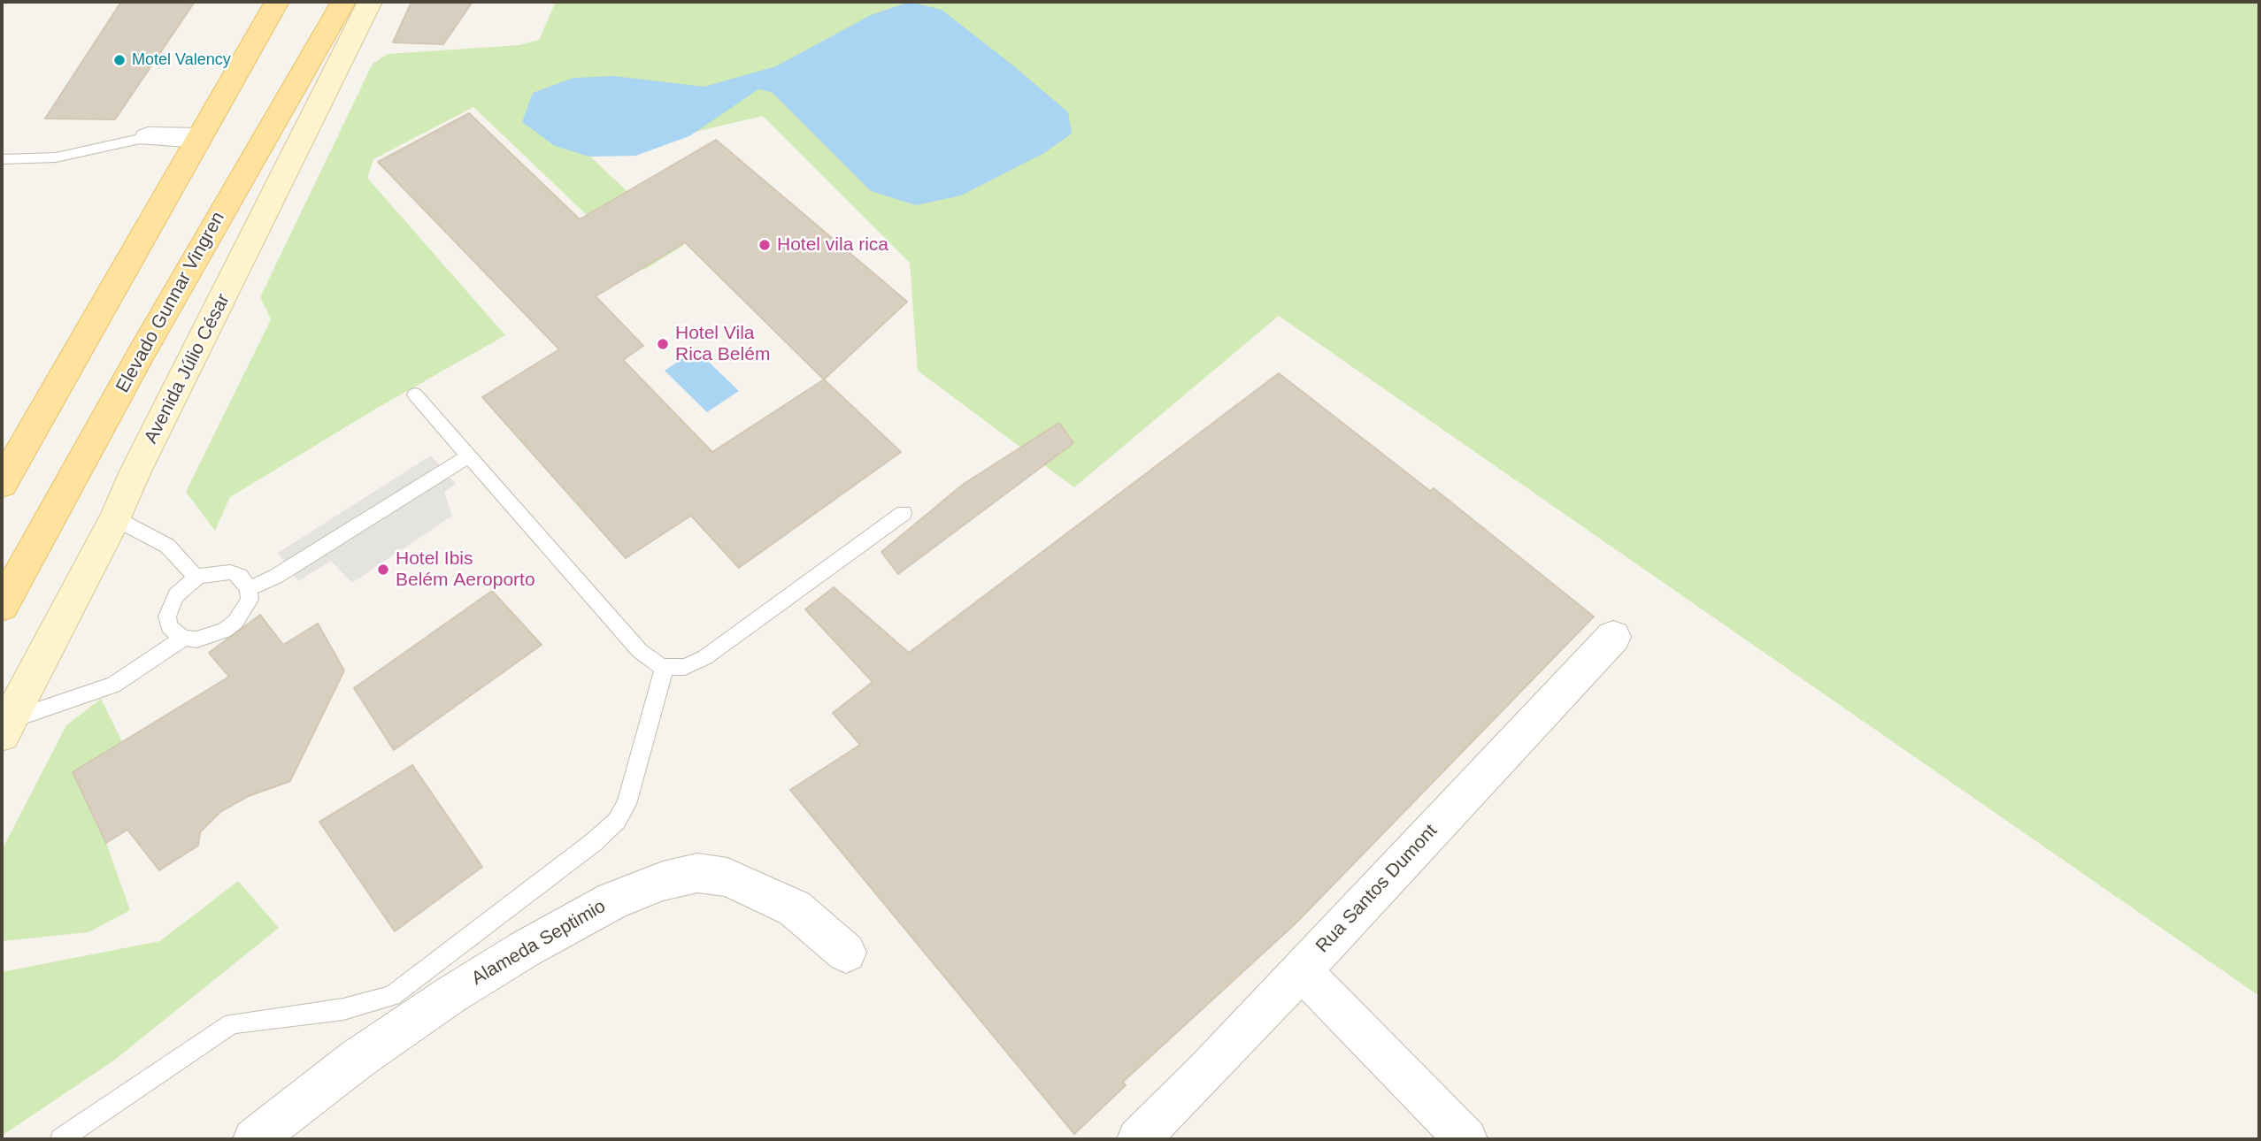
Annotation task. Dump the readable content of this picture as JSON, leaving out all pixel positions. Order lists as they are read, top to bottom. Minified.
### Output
{"streets":{"main road":["Elevado Gunnar Vingren","Avenida Júlio César"],"street":["Rua Santos Dumont","Alameda Septimio"]},"places":["Motel Valency","Hotel vila rica","Hotel Vila Rica Belém","Hotel Ibis Belém Aeroporto"]}
